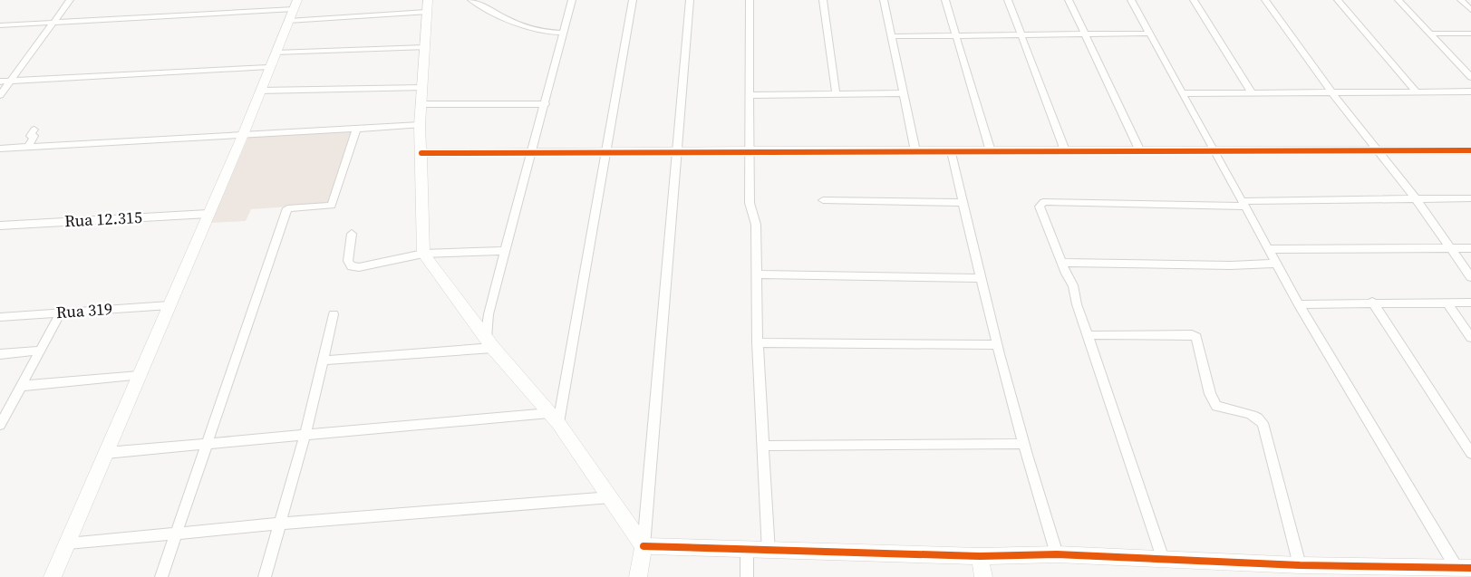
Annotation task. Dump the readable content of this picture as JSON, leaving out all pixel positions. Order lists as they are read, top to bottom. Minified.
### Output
{"streets":{"street":["Rua 12.315","Rua 319"]}}
